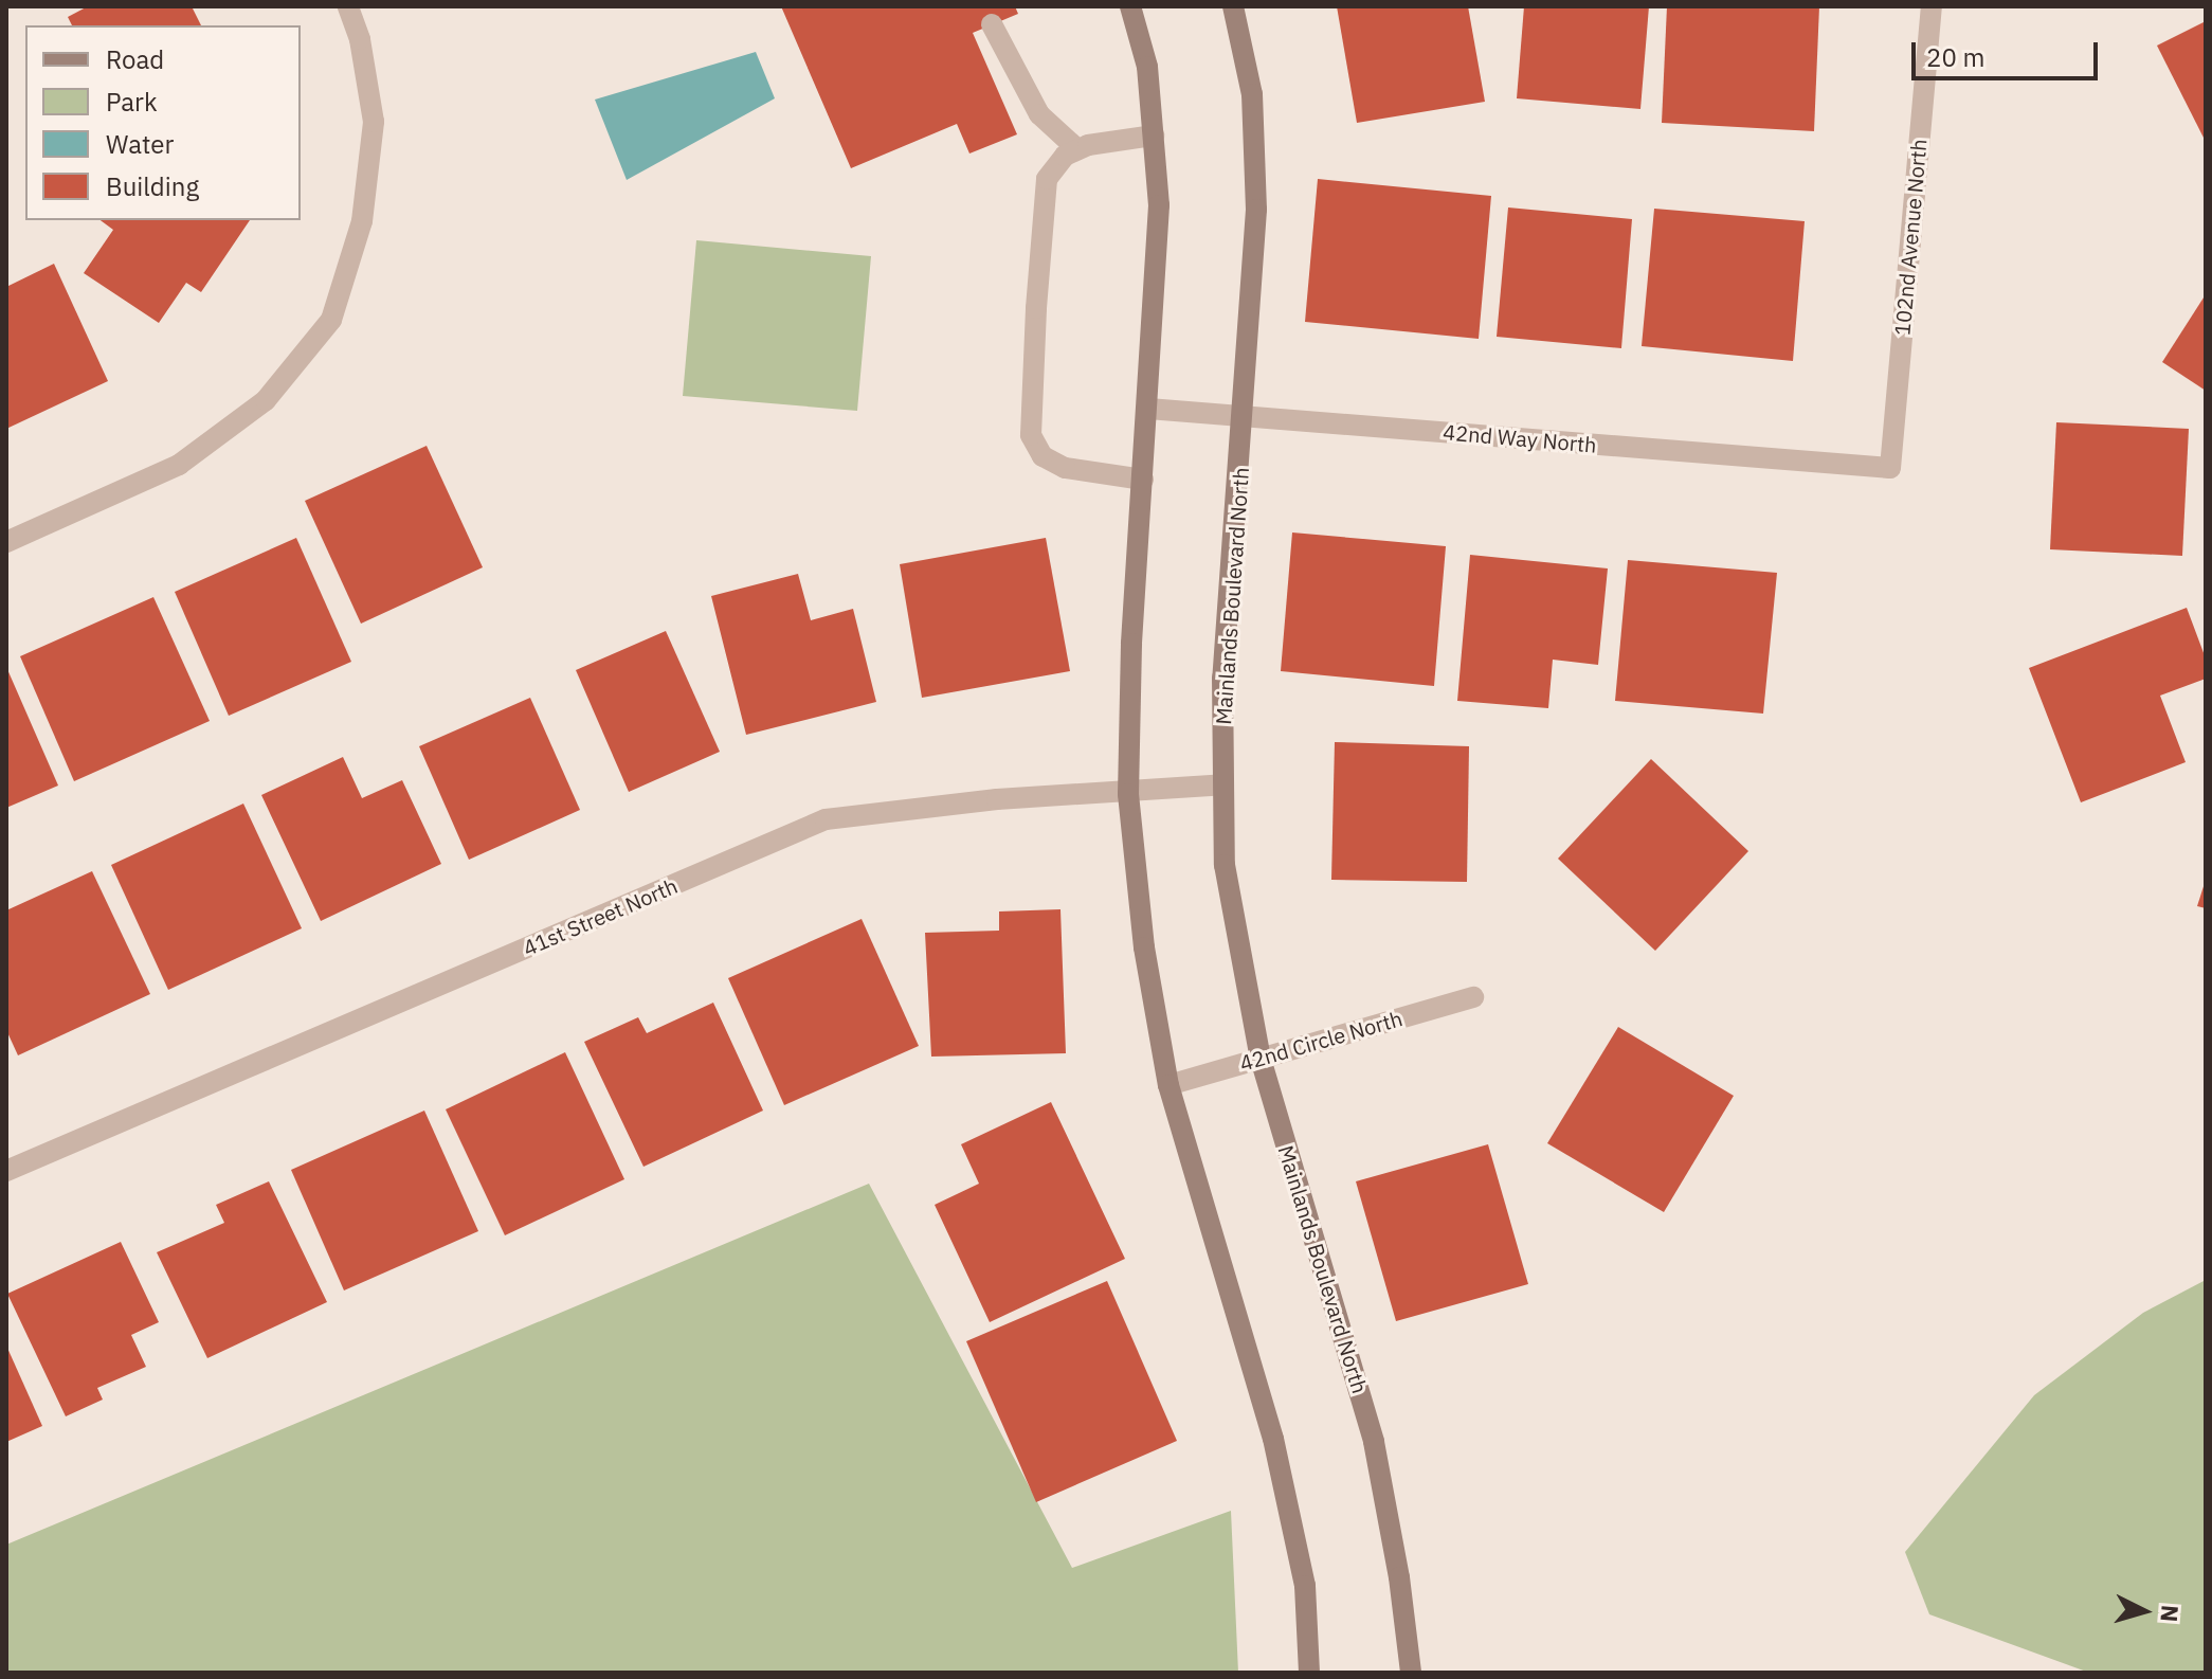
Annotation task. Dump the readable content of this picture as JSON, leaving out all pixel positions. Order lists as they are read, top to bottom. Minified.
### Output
{"streets":{"street":["102nd Avenue North","42nd Way North","Mainlands Boulevard North","41st Street North","42nd Circle North"]},"crossings":[["102nd Avenue North","42nd Way North"],["42nd Way North","Mainlands Boulevard North"],["Mainlands Boulevard North","41st Street North"],["Mainlands Boulevard North","42nd Circle North"]],"legend":["Road","Park","Water","Building"],"scale_bar":"20 m","north":"right"}
